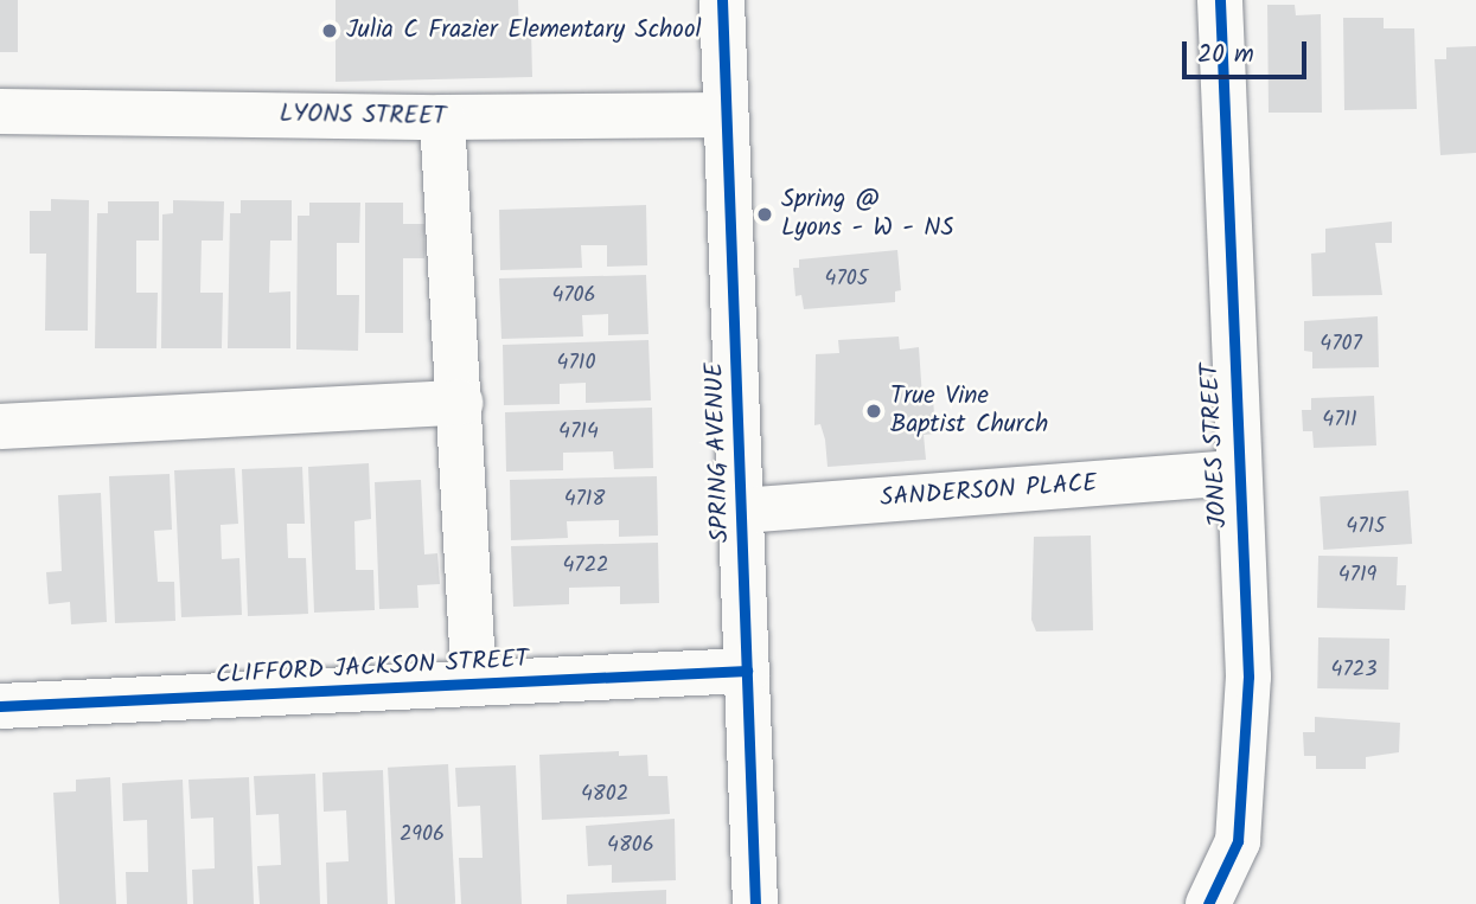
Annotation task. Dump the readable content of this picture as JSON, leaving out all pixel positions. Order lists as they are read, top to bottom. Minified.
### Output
{"streets":{"street":["LYONS STREET","JONES STREET","SPRING AVENUE","SANDERSON PLACE","CLIFFORD JACKSON STREET"]},"crossings":[["LYONS STREET","SPRING AVENUE"],["JONES STREET","SANDERSON PLACE"],["SPRING AVENUE","SANDERSON PLACE"],["SPRING AVENUE","CLIFFORD JACKSON STREET"]],"places":["Julia C Frazier Elementary School","Spring @ Lyons - W - NS","True Vine Baptist Church"],"house_numbers":["4705","4706","4707","4710","4711","4714","4718","4715","4722","4719","4723","4802","2906","4806"],"scale_bar":"20 m"}
